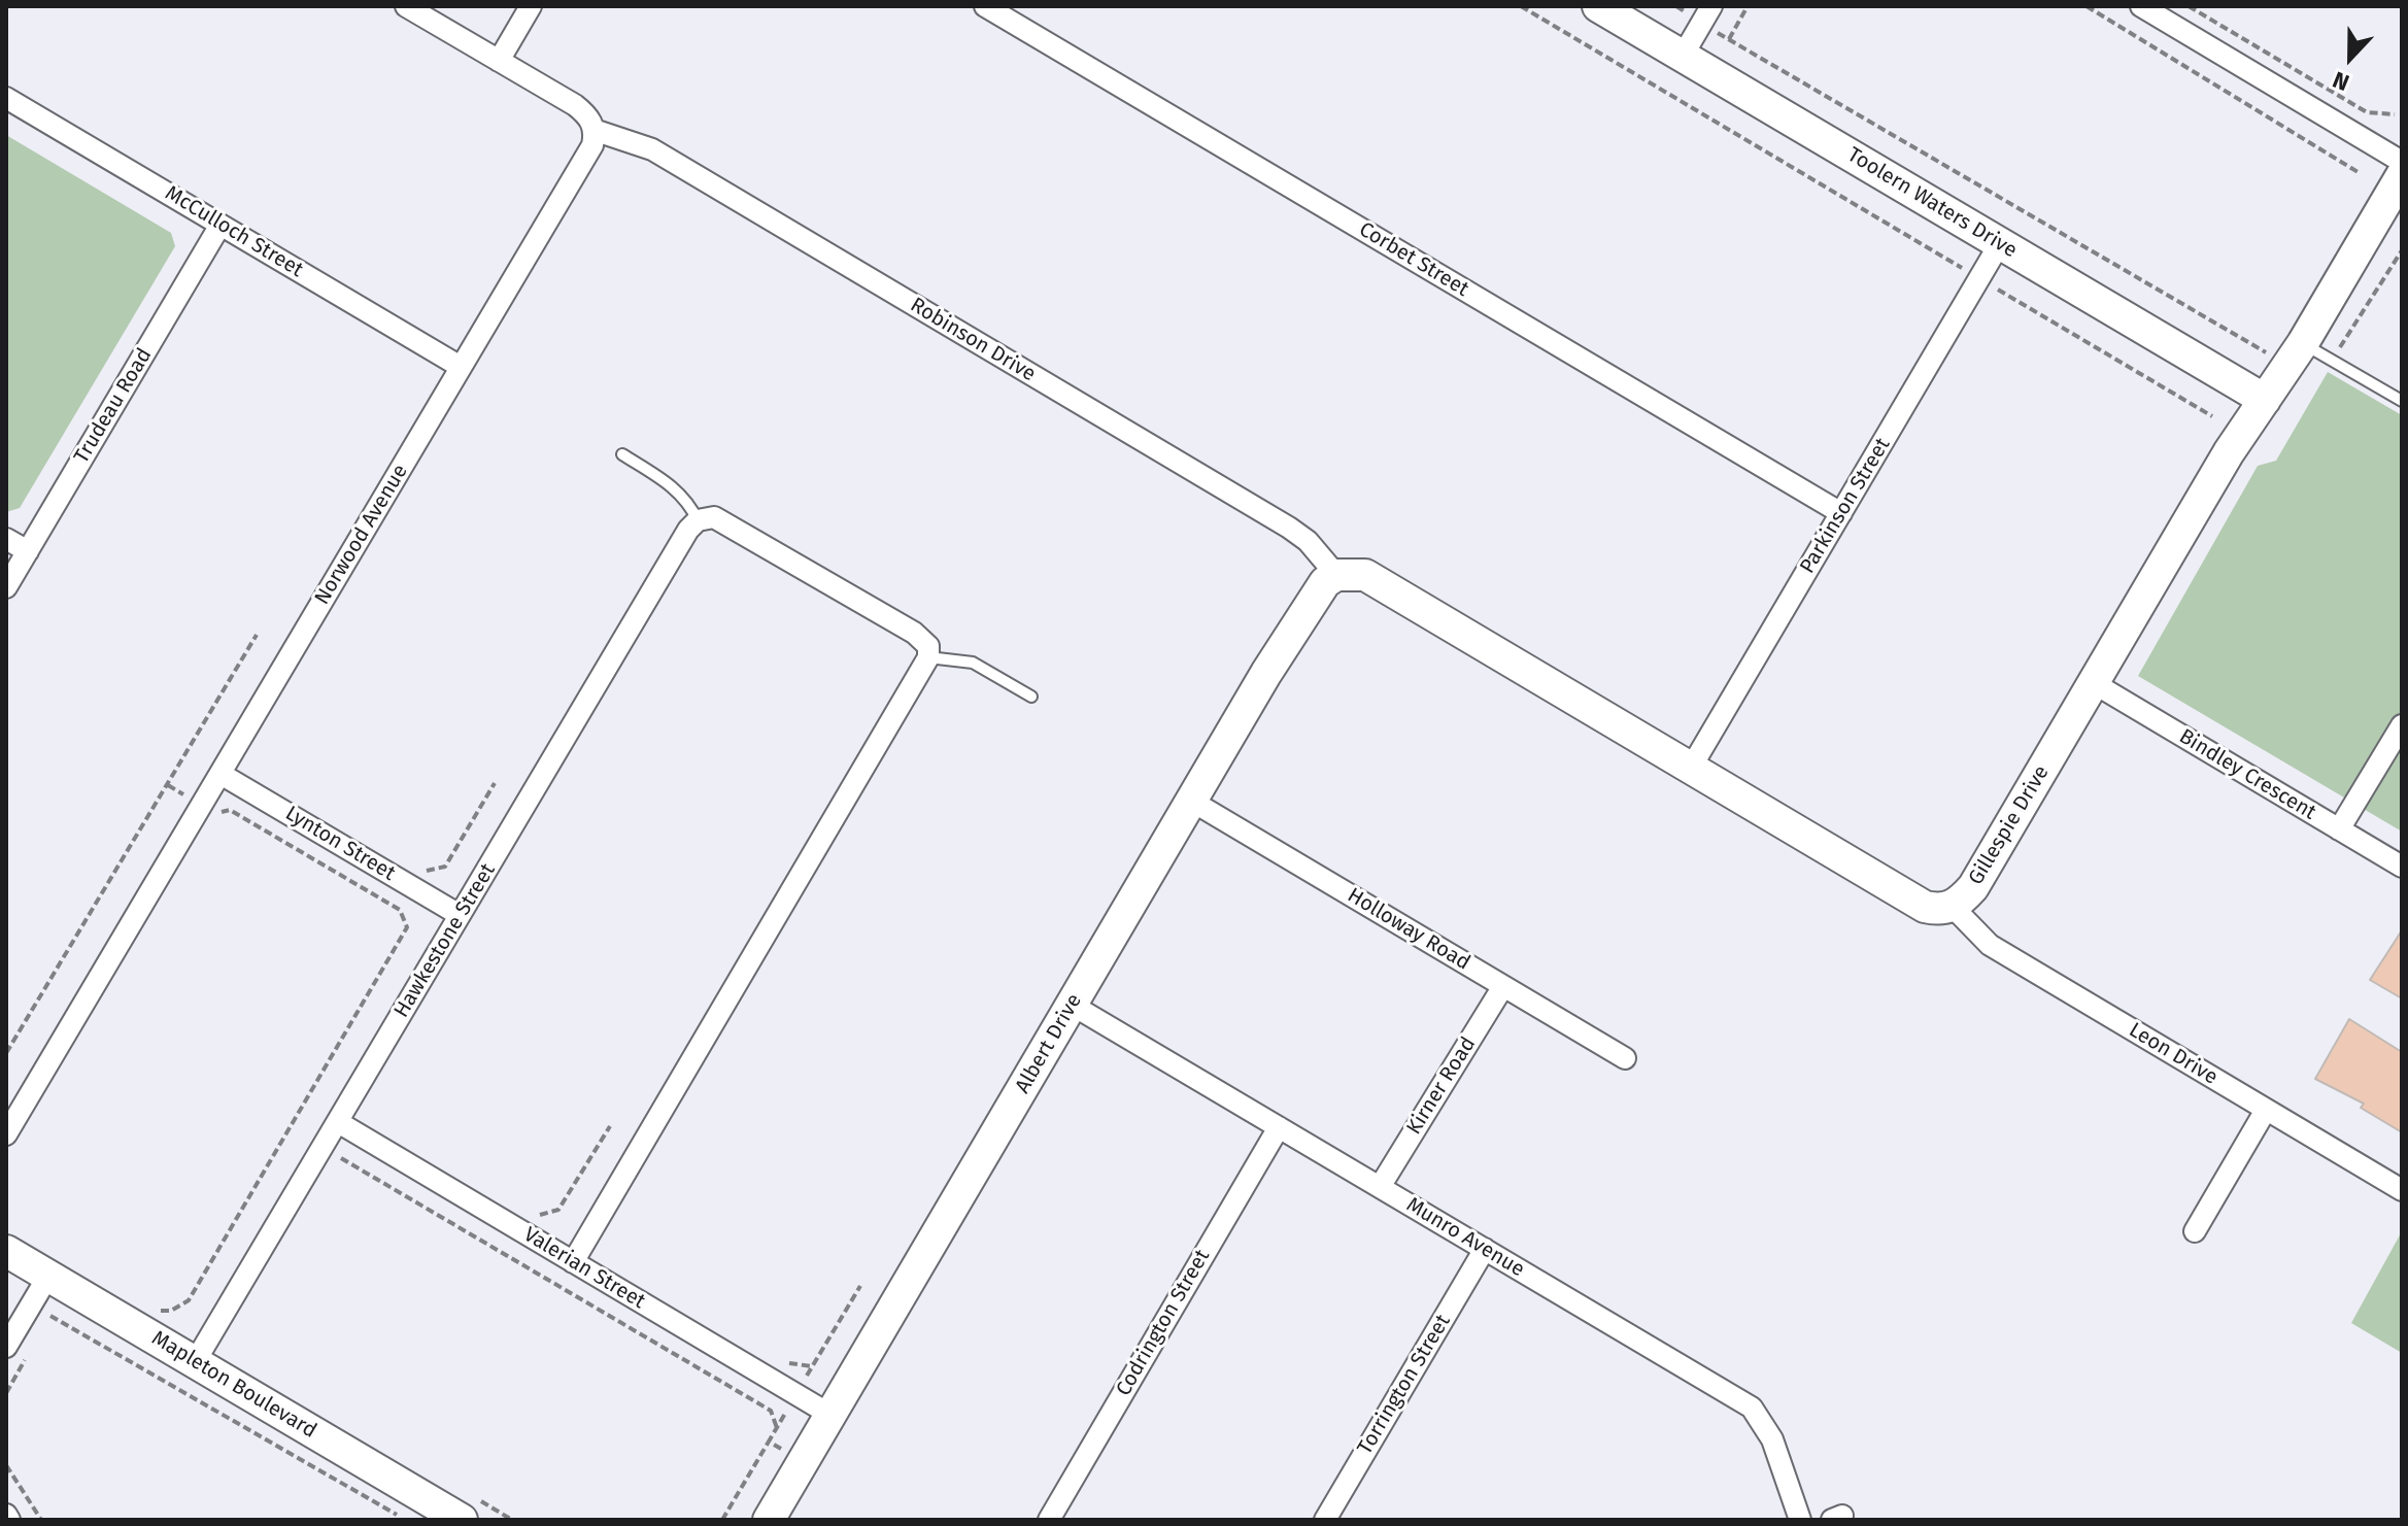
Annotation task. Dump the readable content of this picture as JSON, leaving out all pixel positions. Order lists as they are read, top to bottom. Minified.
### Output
{"streets":{"street":["Toolern Waters Drive","McCulloch Street","Corbet Street","Robinson Drive","Trudeau Road","Parkinson Street","Norwood Avenue","Bindley Crescent","Gillespie Drive","Lynton Street","Holloway Road","Hawkestone Street","Albert Drive","Leon Drive","Kirner Road","Munro Avenue","Valerian Street","Codrington Street","Mapleton Boulevard","Torrington Street"]},"crossings":[["Toolern Waters Drive","Parkinson Street"],["Toolern Waters Drive","Gillespie Drive"],["McCulloch Street","Trudeau Road"],["McCulloch Street","Norwood Avenue"],["Corbet Street","Parkinson Street"],["Robinson Drive","Norwood Avenue"],["Robinson Drive","Albert Drive"],["Norwood Avenue","Lynton Street"],["Bindley Crescent","Gillespie Drive"],["Gillespie Drive","Leon Drive"],["Lynton Street","Hawkestone Street"],["Holloway Road","Albert Drive"],["Holloway Road","Kirner Road"],["Hawkestone Street","Valerian Street"],["Hawkestone Street","Mapleton Boulevard"],["Albert Drive","Munro Avenue"],["Albert Drive","Valerian Street"],["Kirner Road","Munro Avenue"],["Munro Avenue","Codrington Street"],["Munro Avenue","Torrington Street"]],"north":"bottom"}
